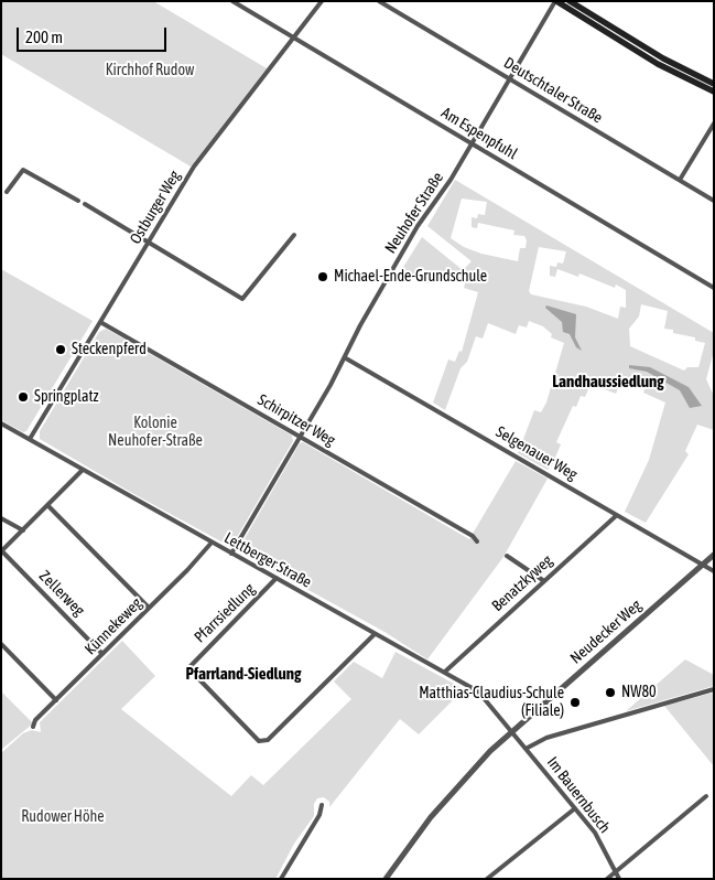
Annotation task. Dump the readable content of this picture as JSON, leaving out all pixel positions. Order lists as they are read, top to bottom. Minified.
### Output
{"streets":{"street":["Deutschtaler Straße","Am Espenpfuhl","Ostburger Weg","Neuhofer Straße","Schirpitzer Weg","Selgenauer Weg","Lettberger Straße","Benatzkyweg","Zellerweg","Pfarrsiedlung","Künnekeweg","Neudecker Weg","Im Bauernbusch"]},"crossings":[["Deutschtaler Straße","Neuhofer Straße"],["Am Espenpfuhl","Ostburger Weg"],["Am Espenpfuhl","Neuhofer Straße"],["Ostburger Weg","Schirpitzer Weg"],["Ostburger Weg","Lettberger Straße"],["Neuhofer Straße","Schirpitzer Weg"],["Neuhofer Straße","Selgenauer Weg"],["Neuhofer Straße","Lettberger Straße"],["Selgenauer Weg","Benatzkyweg"],["Selgenauer Weg","Neudecker Weg"],["Lettberger Straße","Benatzkyweg"],["Lettberger Straße","Pfarrsiedlung"],["Lettberger Straße","Künnekeweg"],["Lettberger Straße","Neudecker Weg"],["Lettberger Straße","Im Bauernbusch"],["Zellerweg","Künnekeweg"],["Neudecker Weg","Im Bauernbusch"]],"districts":["Landhaussiedlung","Pfarrland-Siedlung"],"parks":["Kirchhof Rudow","Kolonie Neuhofer-Straße","Rudower Höhe"],"places":["Michael-Ende-Grundschule","Steckenpferd","Springplatz","NW80","Matthias-Claudius-Schule (Filiale)"],"scale_bar":"200 m"}
